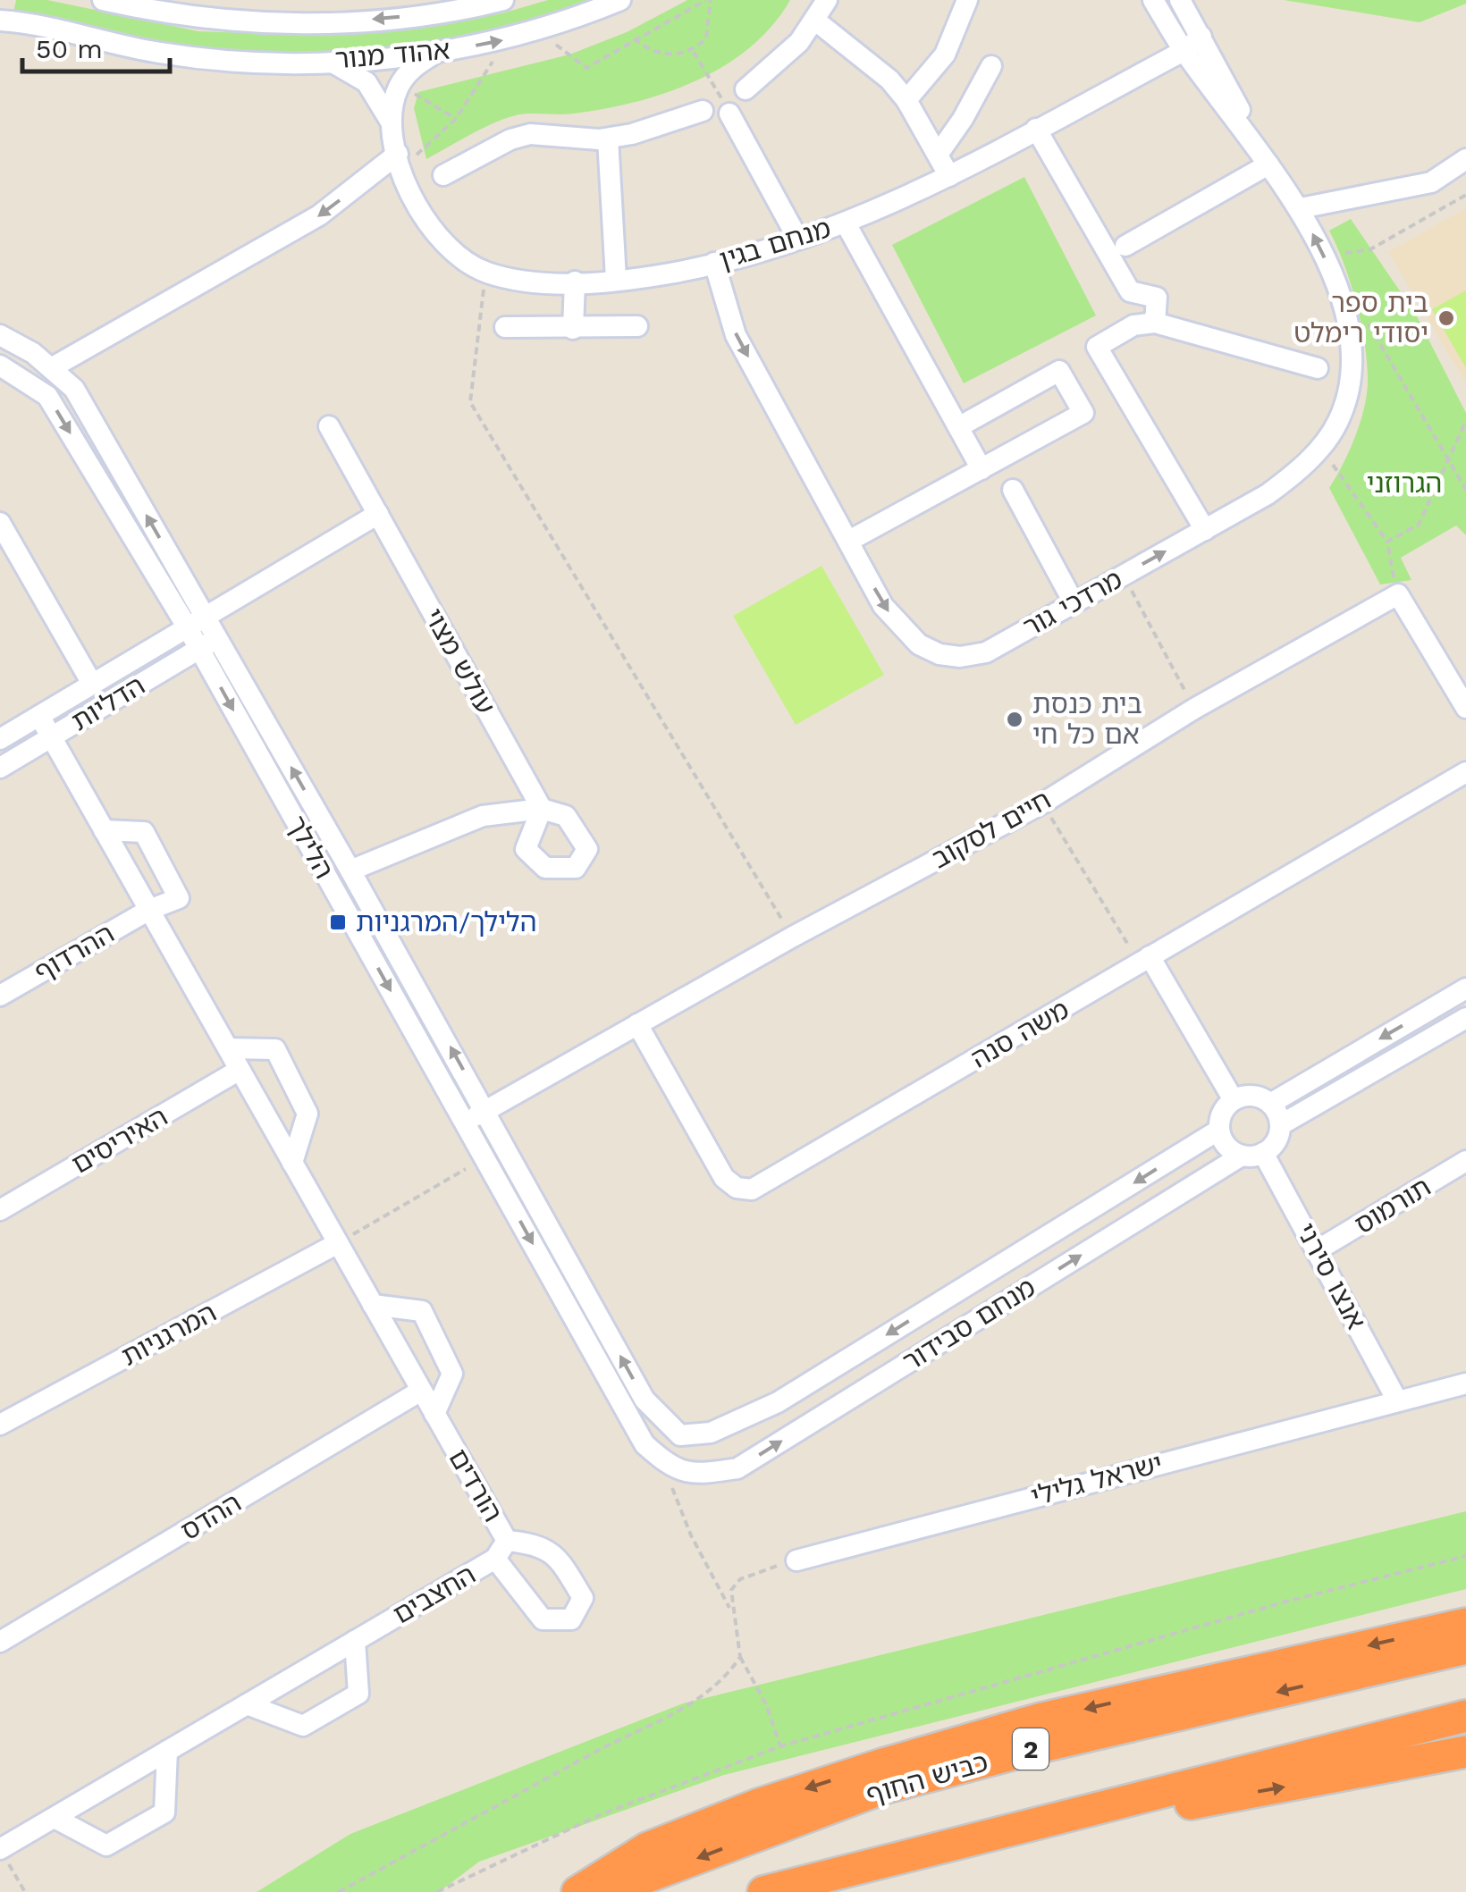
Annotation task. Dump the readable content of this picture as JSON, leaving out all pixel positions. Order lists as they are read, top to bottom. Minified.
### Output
{"streets":{"highway":["2","כביש החוף"],"street":["אהוד מנור","מנחם בגין","מרדכי גור","עולש מצוי","הדליות","חיים לסקוב","הלילך","ההרדוף","משה סנה","האיריסים","תורמוס","אנצו סירני","מנחם סבידור","המרגניות","ישראל גלילי","הורדים","ההדס","החצבים"]},"crossings":[["אהוד מנור","מנחם בגין"],["מנחם בגין","מרדכי גור"],["עולש מצוי","הלילך"],["הדליות","הלילך"],["הדליות","הורדים"],["חיים לסקוב","הלילך"],["חיים לסקוב","משה סנה"],["הלילך","מנחם סבידור"],["ההרדוף","הורדים"],["האיריסים","הורדים"],["תורמוס","אנצו סירני"],["אנצו סירני","מנחם סבידור"],["אנצו סירני","ישראל גלילי"],["המרגניות","הורדים"],["הורדים","ההדס"],["הורדים","החצבים"]],"parks":["הגרוזני"],"places":{"other":["בית ספר יסודי רימלט","בית כנסת אם כל חי"],"transit":["הלילך/המרגניות"]},"scale_bar":"50 m"}
